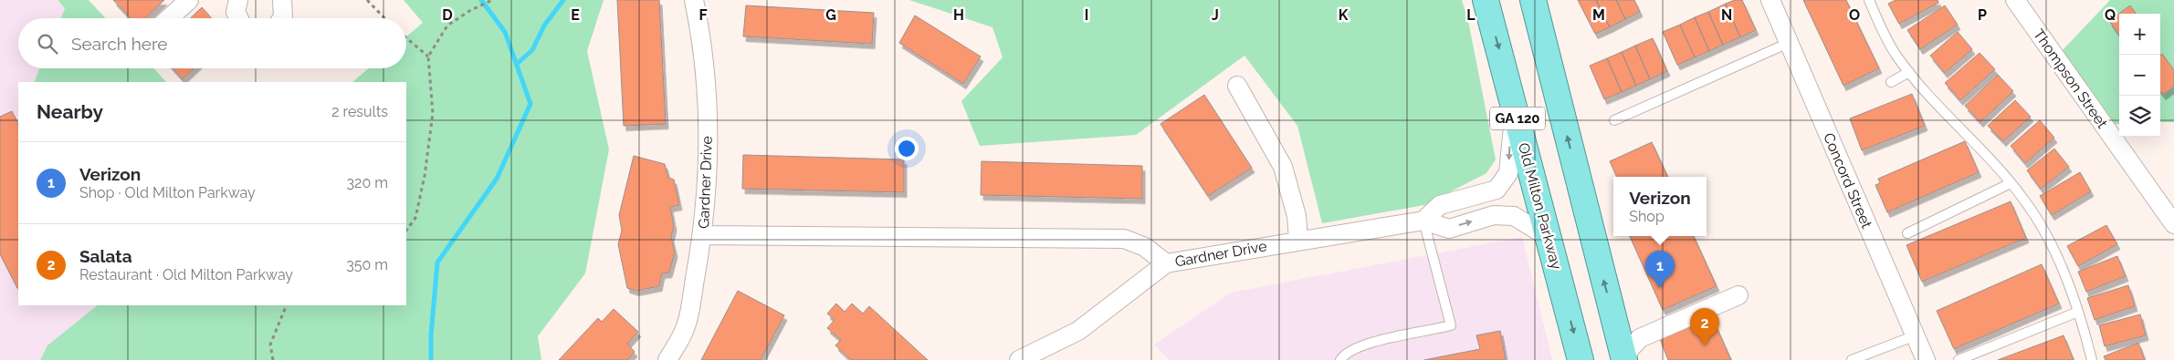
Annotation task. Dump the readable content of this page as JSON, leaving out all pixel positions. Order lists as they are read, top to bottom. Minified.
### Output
{"streets":{"highway":["GA 120","Old Milton Parkway"],"street":["Thompson Street","Concord Street","Gardner Drive"]},"crossings":[["Gardner Drive","Old Milton Parkway"]],"page":{"map_buttons":["+","−"],"search":"Search here","heading":["Nearby","2 results"],"list":[{"mark":"1","name":"Verizon","note":"Shop · Old Milton Parkway","value":"320 m"},{"mark":"2","name":"Salata","note":"Restaurant · Old Milton Parkway","value":"350 m"}],"popup":["Verizon","Shop"],"pins":["1","2"]},"grid":{"columns":["D","E","F","G","H","I","J","K","L","M","N","O","P","Q"]}}
